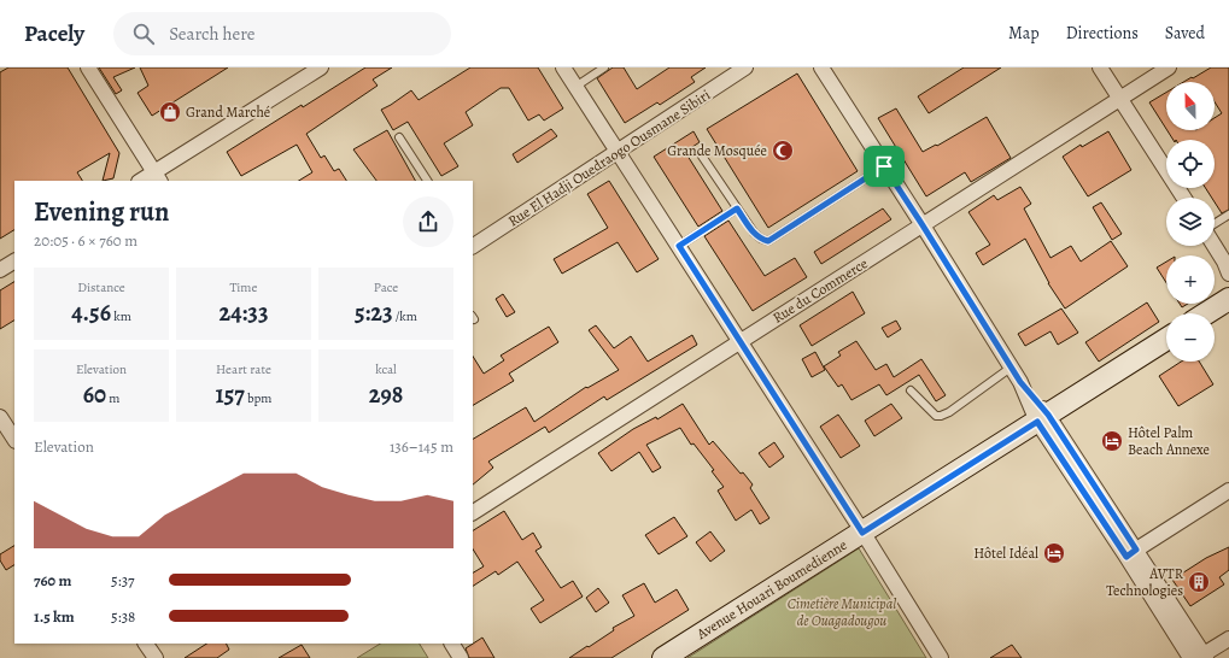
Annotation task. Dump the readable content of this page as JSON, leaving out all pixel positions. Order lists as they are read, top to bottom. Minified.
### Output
{"streets":{"main road":["Avenue Houari Boumedienne"],"street":["Rue El Hadji Ouedraogo Ousmane Sibiri","Rue du Commerce"]},"parks":["Cimetière Municipal de Ouagadougou"],"places":{"shop":["Grand Marché"],"mosque":["Grande Mosquée"],"hotel":["Hôtel Palm Beach Annexe","Hôtel Idéal"],"building":["AVTR Technologies"]},"north":"top","page":{"header":"Pacely","search":"Search here","nav":["Map","Directions","Saved"],"map_buttons":["+","−"],"heading":["Evening run","20:05 · 6 × 760 m"],"stats":[["Distance","4.56 km"],["Time","24:33"],["Pace","5:23 /km"],["Elevation","60 m"],["Heart rate","157 bpm"],["kcal","298"]],"chart":["Elevation","136–145 m"],"list":[{"name":"760 m","note":"5:37"},{"name":"1.5 km","note":"5:38"}]}}
